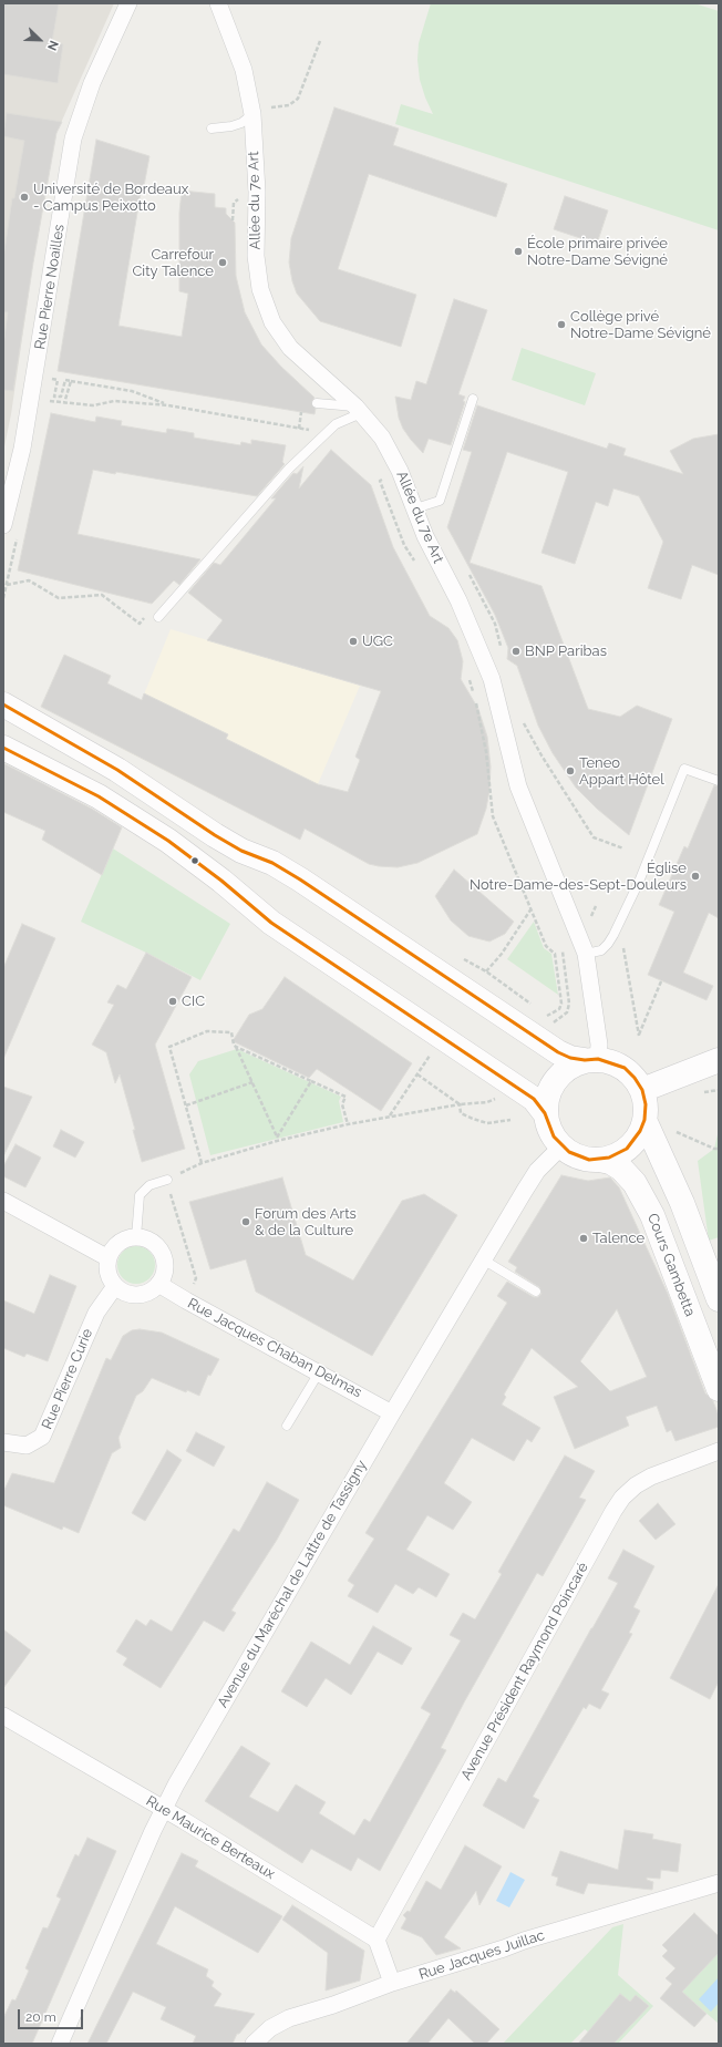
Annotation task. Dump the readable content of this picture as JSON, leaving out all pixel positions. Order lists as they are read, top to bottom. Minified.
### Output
{"streets":{"main road":["Cours Gambetta"],"street":["Allée du 7e Art","Rue Pierre Noailles","Rue Jacques Chaban Delmas","Rue Pierre Curie","Avenue du Maréchal de Lattre de Tassigny","Avenue Président Raymond Poincaré","Rue Maurice Berteaux","Rue Jacques Juillac"]},"crossings":[["Allée du 7e Art","Cours Gambetta"],["Allée du 7e Art","Avenue du Maréchal de Lattre de Tassigny"],["Cours Gambetta","Avenue du Maréchal de Lattre de Tassigny"],["Rue Jacques Chaban Delmas","Rue Pierre Curie"],["Rue Jacques Chaban Delmas","Avenue du Maréchal de Lattre de Tassigny"],["Avenue du Maréchal de Lattre de Tassigny","Rue Maurice Berteaux"],["Avenue Président Raymond Poincaré","Rue Maurice Berteaux"]],"places":["Université de Bordeaux - Campus Peixotto","École primaire privée Notre-Dame Sévigné","Carrefour City Talence","Collège privé Notre-Dame Sévigné","UGC","BNP Paribas","Teneo Appart Hôtel","Église Notre-Dame-des-Sept-Douleurs","CIC","Forum des Arts & de la Culture","Talence"],"lines":["transit line 20"],"scale_bar":"20 m","north":"bottom right"}
